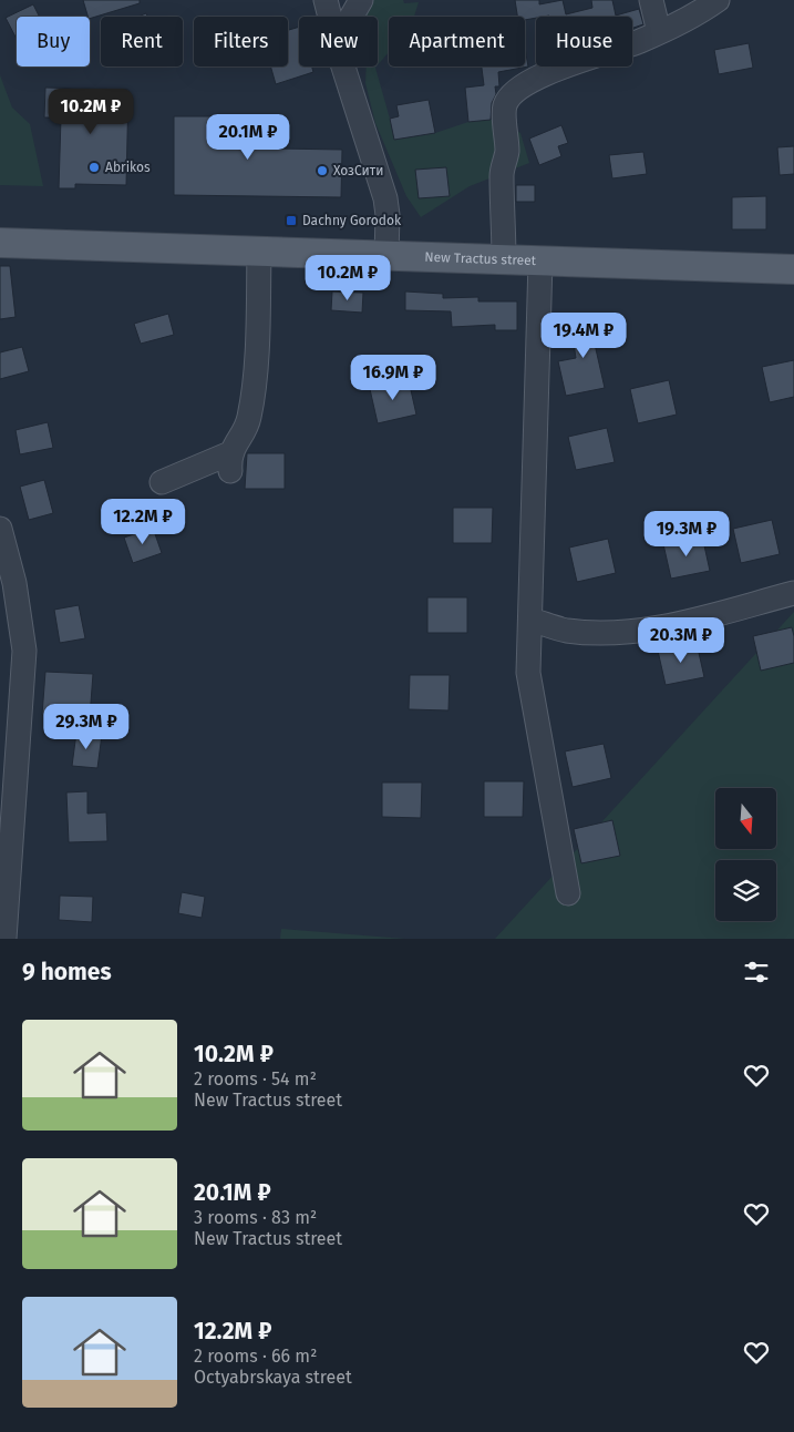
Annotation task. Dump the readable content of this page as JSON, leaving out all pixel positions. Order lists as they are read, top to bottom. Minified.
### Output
{"streets":{"main road":["New Tractus street"]},"places":{"other":["Abrikos","ХозСити"],"transit":["Dachny Gorodok"]},"north":"bottom","page":{"chip":["Buy","Rent","Filters","New","Apartment","House"],"price":["10.2M ₽","20.1M ₽","10.2M ₽","19.4M ₽","16.9M ₽","12.2M ₽","19.3M ₽","20.3M ₽","29.3M ₽"],"heading":"9 homes","list":[{"name":"10.2M ₽","note":"2 rooms · 54 m² · New Tractus street"},{"name":"20.1M ₽","note":"3 rooms · 83 m² · New Tractus street"},{"name":"12.2M ₽","note":"2 rooms · 66 m² · Octyabrskaya street"}]}}
